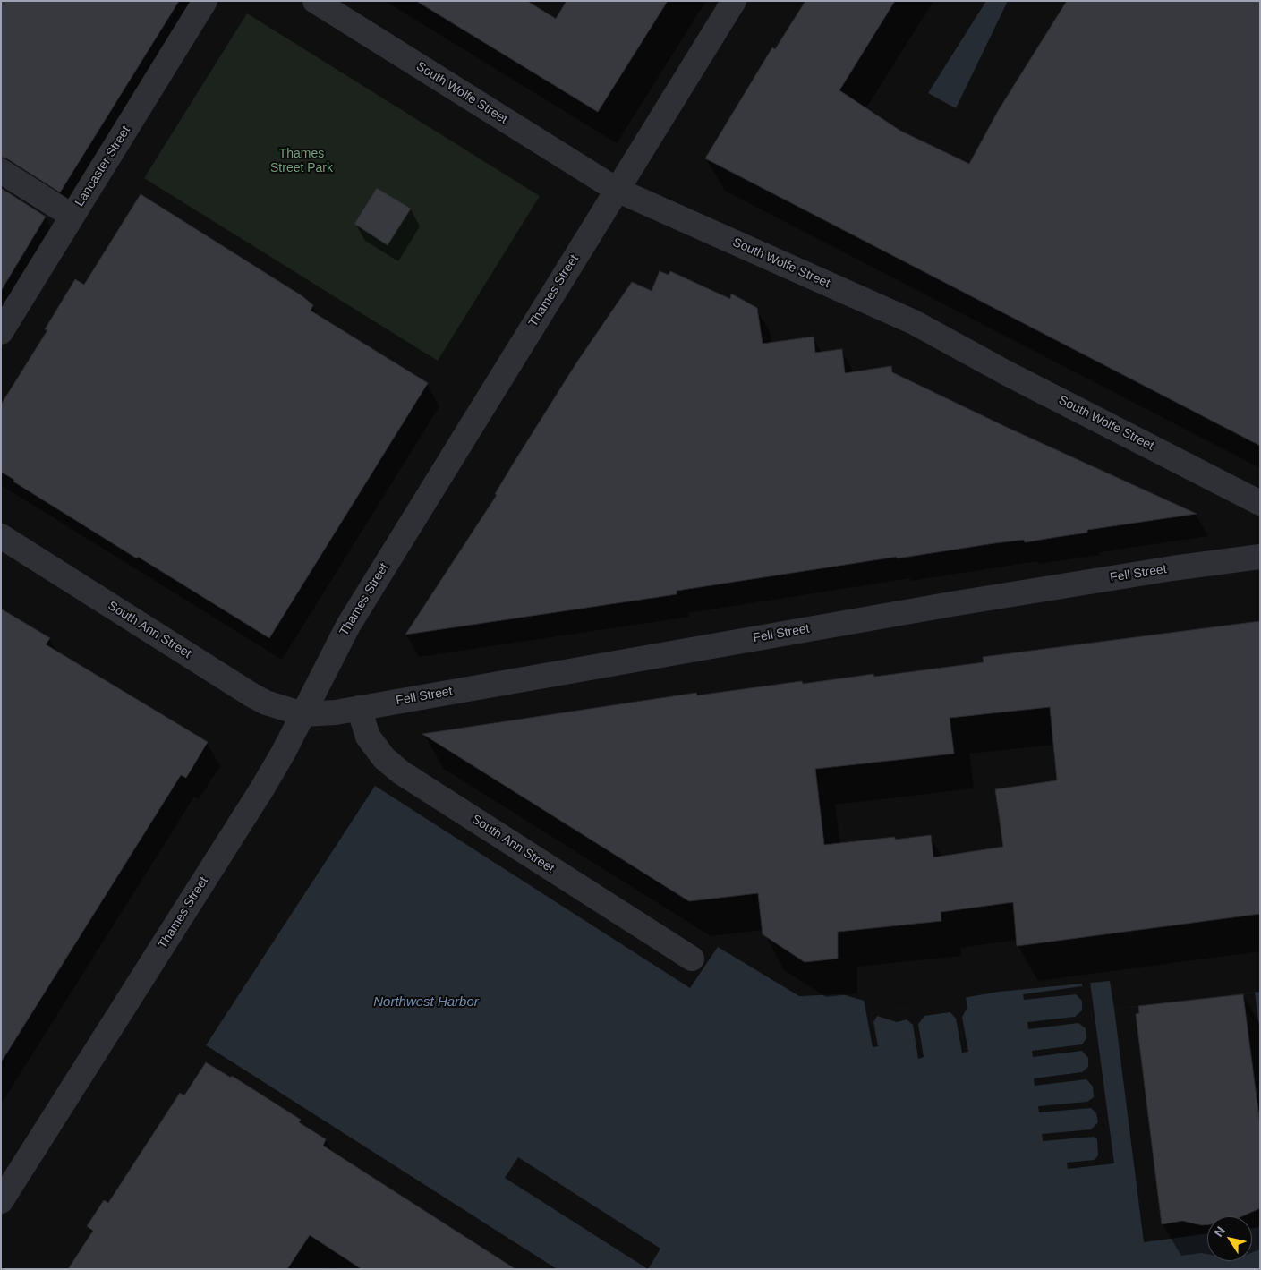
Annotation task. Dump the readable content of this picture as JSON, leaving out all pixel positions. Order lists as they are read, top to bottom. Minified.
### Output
{"streets":{"street":["South Wolfe Street","Lancaster Street","Thames Street","Fell Street","South Ann Street"]},"crossings":[["South Wolfe Street","Thames Street"],["Thames Street","Fell Street"],["Thames Street","South Ann Street"],["Fell Street","South Ann Street"]],"water":["Northwest Harbor"],"parks":["Thames Street Park"],"north":"top left"}
